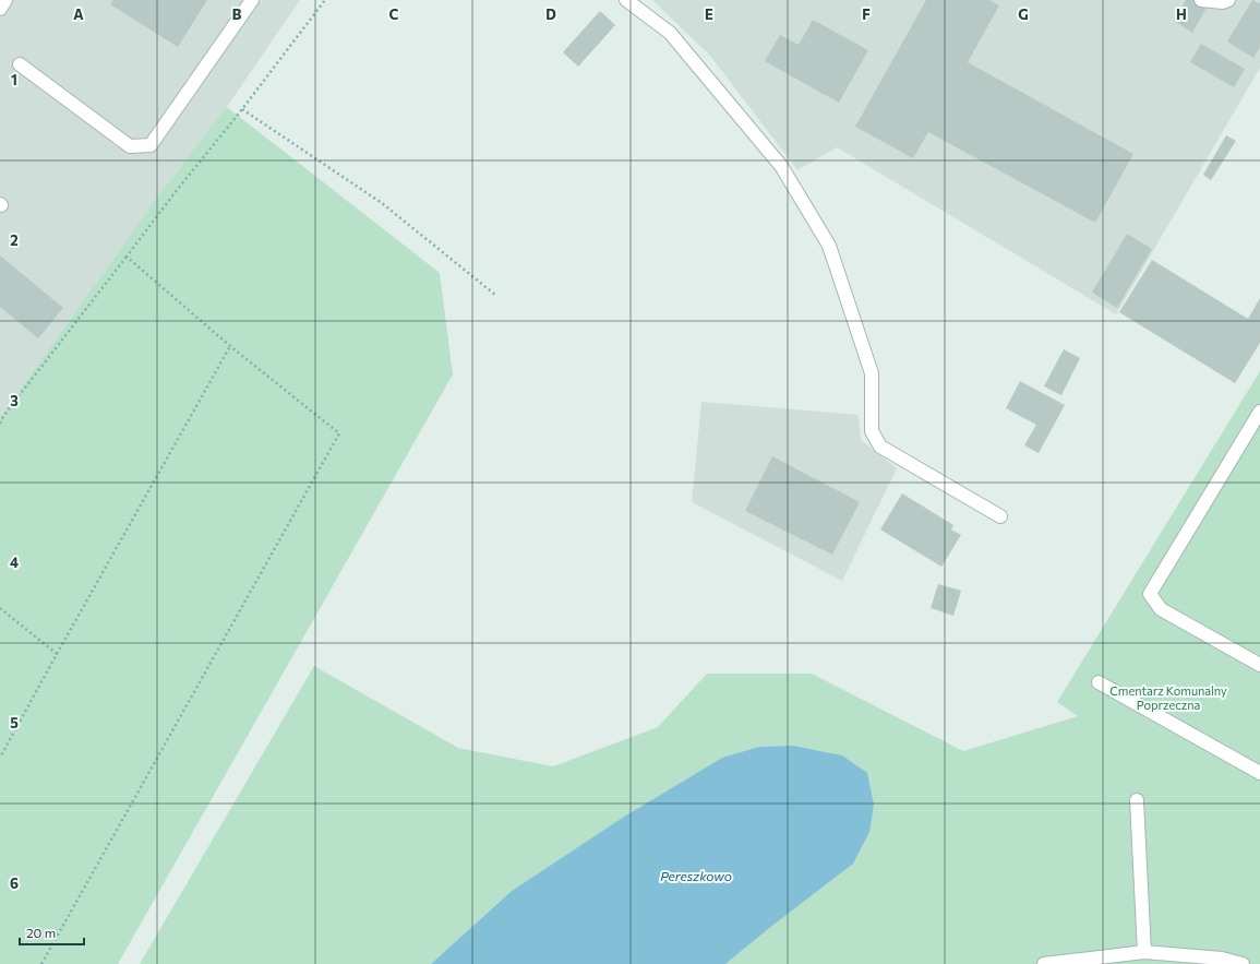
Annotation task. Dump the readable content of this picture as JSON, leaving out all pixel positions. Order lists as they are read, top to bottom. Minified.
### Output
{"water":["Pereszkowo"],"parks":["Cmentarz Komunalny Poprzeczna"],"scale_bar":"20 m","grid":{"columns":["A","B","C","D","E","F","G","H"],"rows":["1","2","3","4","5","6"]}}
